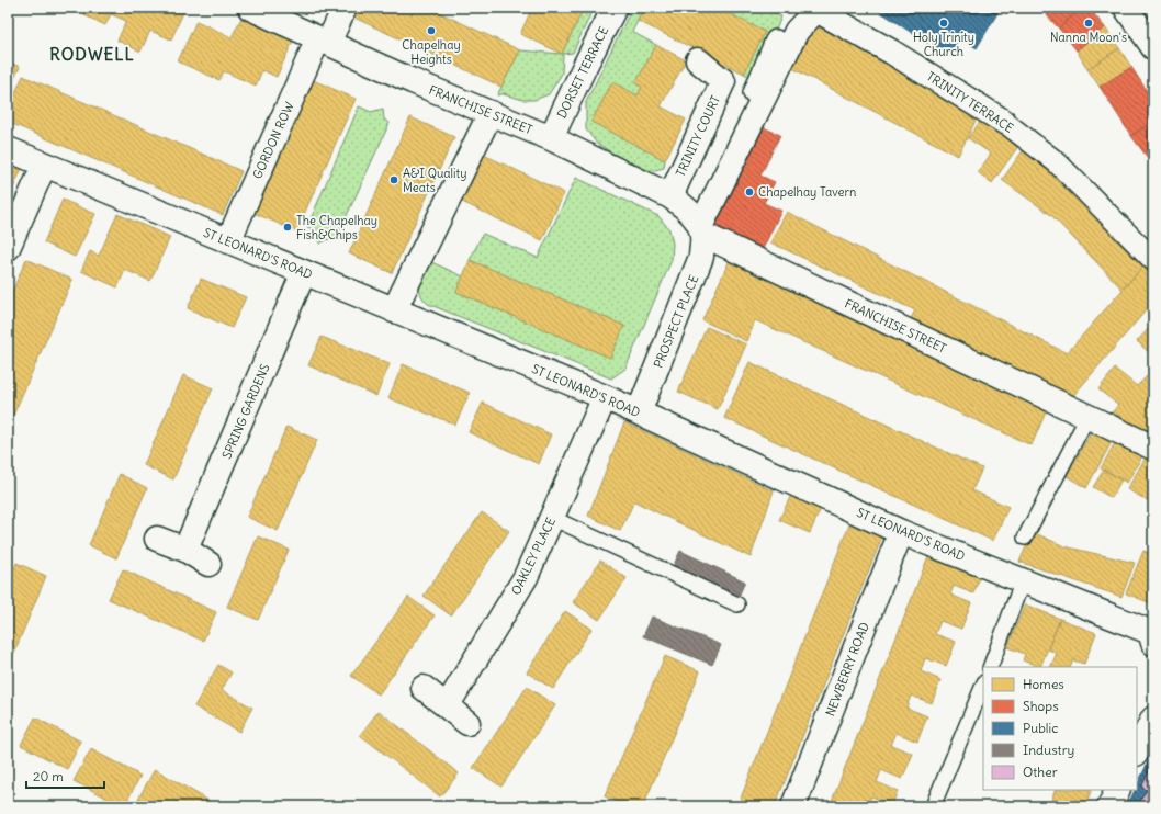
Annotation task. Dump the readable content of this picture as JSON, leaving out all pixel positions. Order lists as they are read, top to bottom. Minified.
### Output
{"streets":{"street":["DORSET TERRACE","TRINITY TERRACE","FRANCHISE STREET","TRINITY COURT","GORDON ROW","ST LEONARD'S ROAD","PROSPECT PLACE","SPRING GARDENS","OAKLEY PLACE","NEWBERRY ROAD"]},"crossings":[["DORSET TERRACE","FRANCHISE STREET"],["TRINITY TERRACE","FRANCHISE STREET"],["TRINITY TERRACE","PROSPECT PLACE"],["FRANCHISE STREET","TRINITY COURT"],["FRANCHISE STREET","GORDON ROW"],["FRANCHISE STREET","PROSPECT PLACE"],["GORDON ROW","ST LEONARD'S ROAD"],["ST LEONARD'S ROAD","PROSPECT PLACE"],["ST LEONARD'S ROAD","SPRING GARDENS"],["ST LEONARD'S ROAD","OAKLEY PLACE"],["ST LEONARD'S ROAD","NEWBERRY ROAD"]],"districts":["RODWELL"],"places":["Holy Trinity Church","Nanna Moon's","Chapelhay Heights","A&I Quality Meats","Chapelhay Tavern","The Chapelhay Fish&Chips"],"legend":["Homes","Shops","Public","Industry","Other"],"scale_bar":"20 m"}
